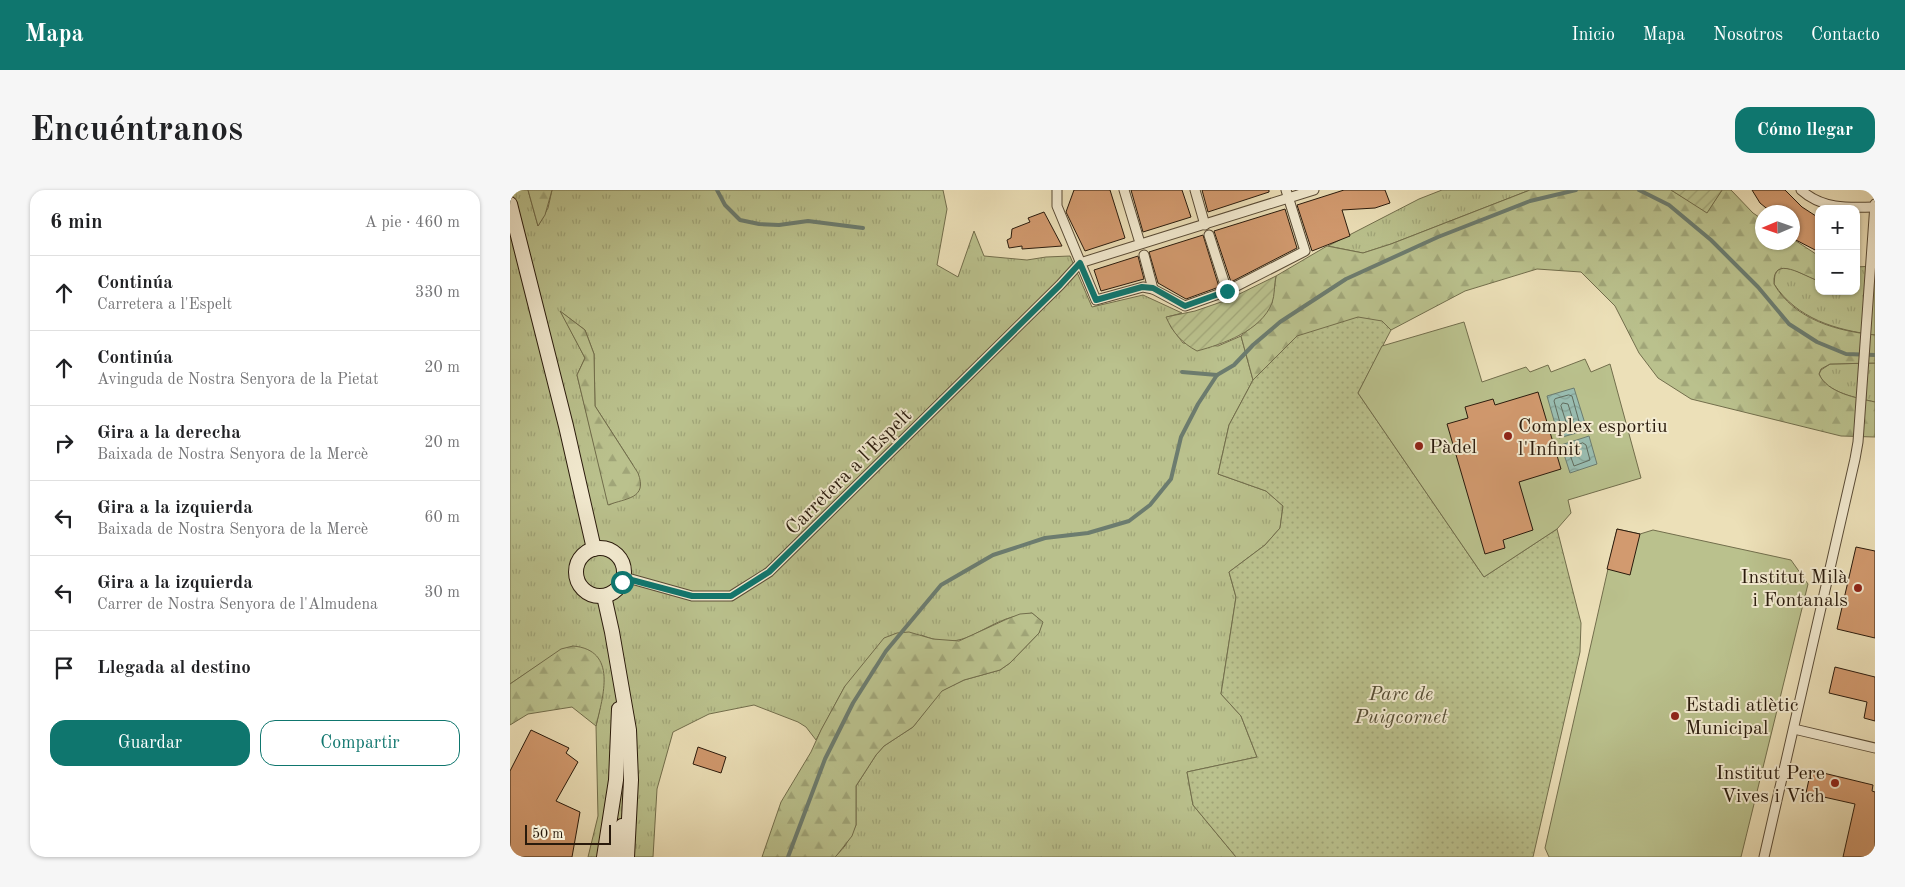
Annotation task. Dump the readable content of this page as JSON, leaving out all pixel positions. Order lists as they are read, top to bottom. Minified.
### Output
{"streets":{"street":["Carretera a l'Espelt"]},"parks":["Parc de Puigcornet"],"places":["Complex esportiu l'Infinit","Pàdel","Institut Milà i Fontanals","Estadi atlètic Municipal","Institut Pere Vives i Vich"],"scale_bar":"50 m","north":"left","page":{"header":"Mapa","nav":["Inicio","Mapa","Nosotros","Contacto"],"buttons":["Cómo llegar",["Guardar","Compartir"]],"title":"Encuéntranos","heading":["6 min","A pie · 460 m"],"map_buttons":["+","−"],"list":[["Continúa","Carretera a l'Espelt","330 m"],["Continúa","Avinguda de Nostra Senyora de la Pietat","20 m"],["Gira a la derecha","Baixada de Nostra Senyora de la Mercè","20 m"],["Gira a la izquierda","Baixada de Nostra Senyora de la Mercè","60 m"],["Gira a la izquierda","Carrer de Nostra Senyora de l'Almudena","30 m"],"Llegada al destino"],"scale":"50 m"}}
